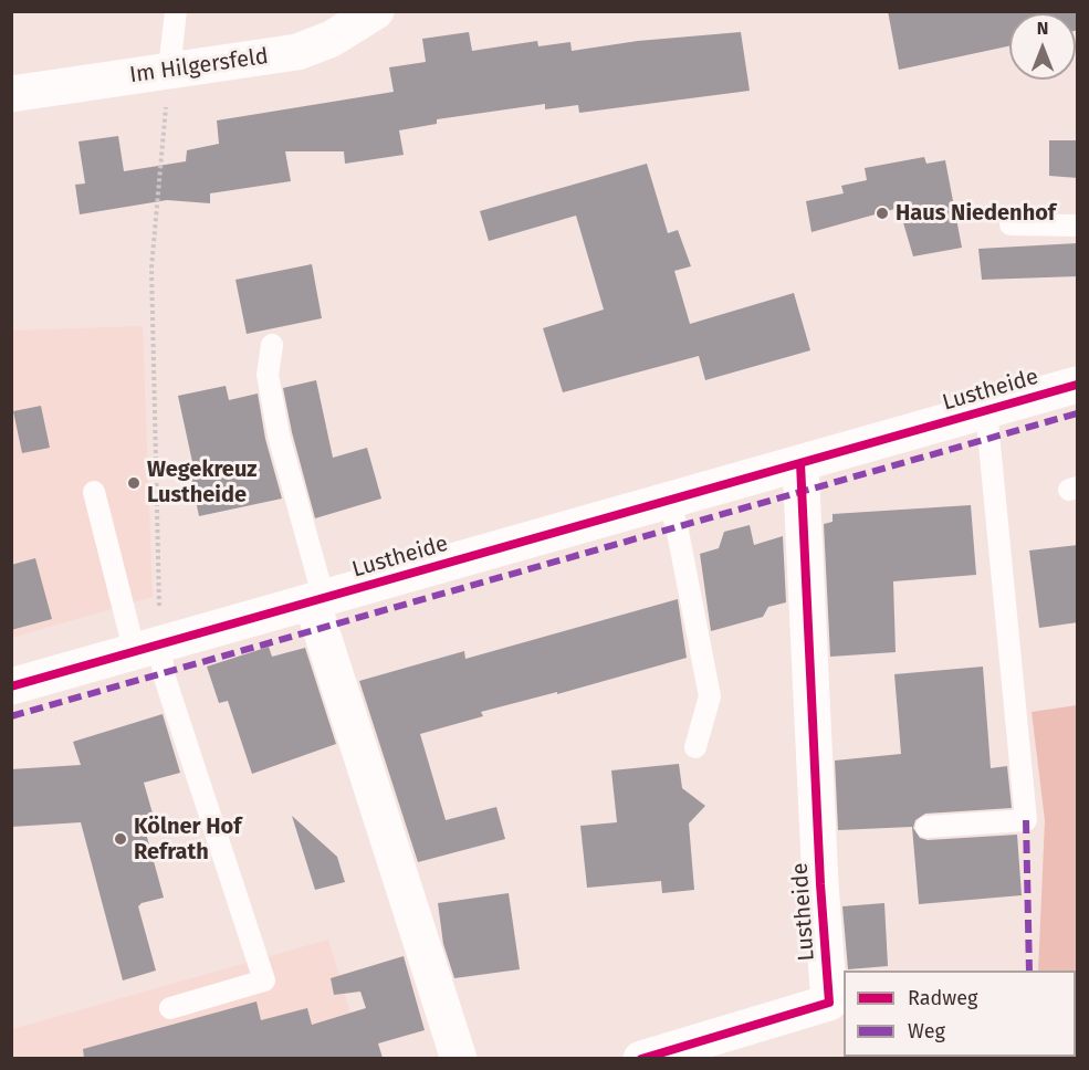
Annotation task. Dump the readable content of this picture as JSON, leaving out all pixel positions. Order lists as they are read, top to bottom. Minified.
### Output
{"streets":{"street":["Im Hilgersfeld","Lustheide"]},"places":["Haus Niedenhof","Wegekreuz Lustheide","Kölner Hof Refrath"],"legend":["Radweg","Weg"],"north":"top"}
